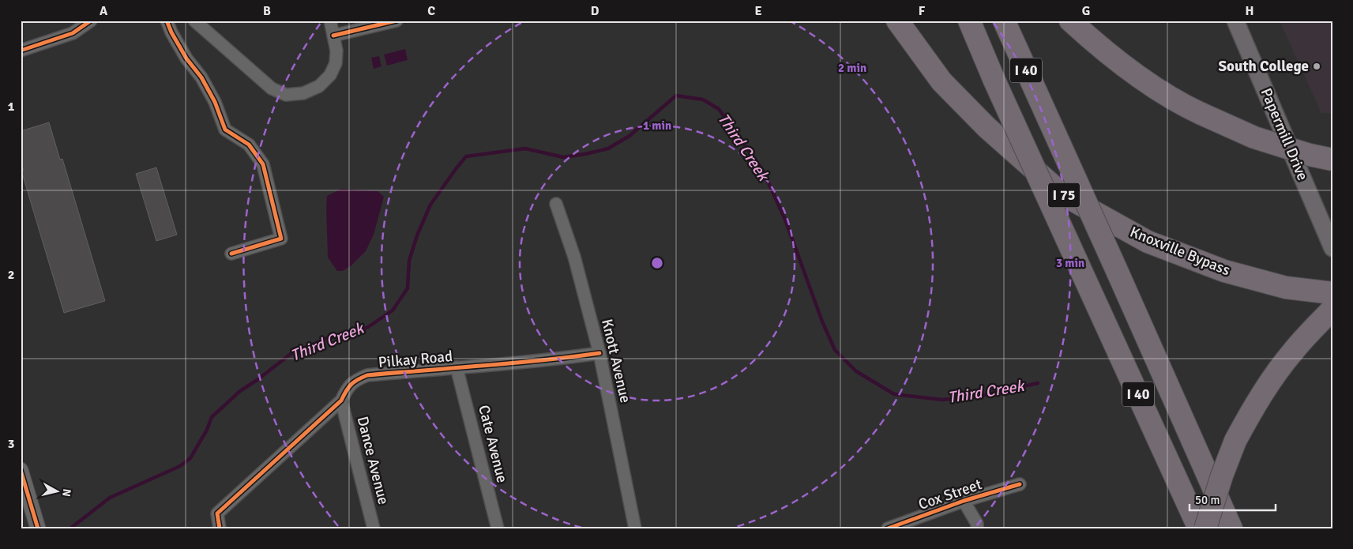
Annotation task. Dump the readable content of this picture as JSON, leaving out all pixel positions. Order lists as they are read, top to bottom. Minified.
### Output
{"streets":{"highway":["I 40","I 75","Knoxville Bypass"],"main road":["Papermill Drive"],"street":["Pilkay Road","Knott Avenue","Cate Avenue","Dance Avenue","Cox Street"]},"crossings":[["Pilkay Road","Knott Avenue"],["Pilkay Road","Cate Avenue"],["Pilkay Road","Dance Avenue"]],"water":["Third Creek"],"places":["South College"],"scale_bar":"50 m","north":"right","grid":{"columns":["A","B","C","D","E","F","G","H"],"rows":["1","2","3"]},"rings":["2 min","1 min","3 min"]}
